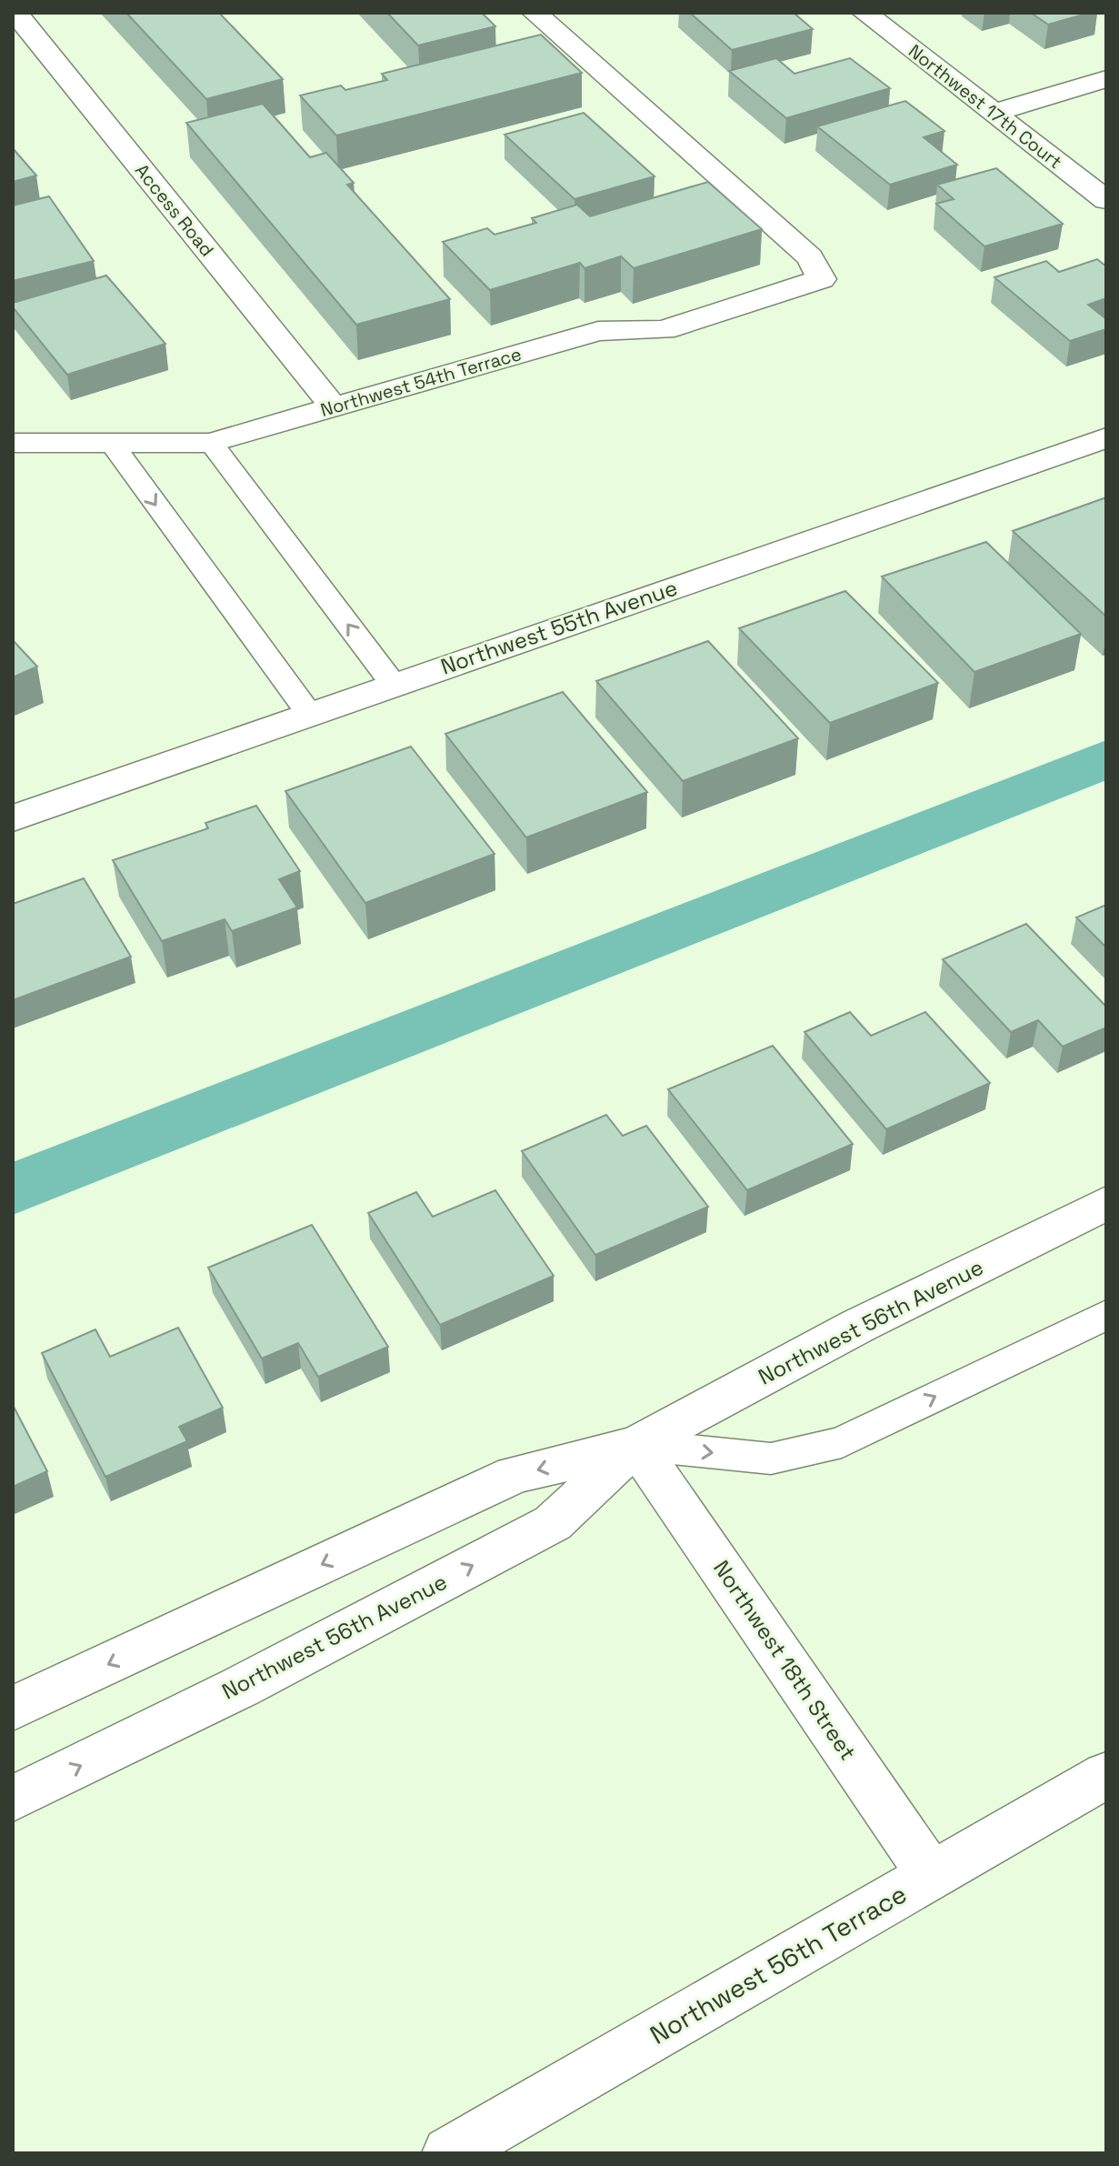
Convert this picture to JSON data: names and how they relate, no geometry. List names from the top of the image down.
{
  "streets": {
    "street": [
      "Northwest 17th Court",
      "Access Road",
      "Northwest 54th Terrace",
      "Northwest 55th Avenue",
      "Northwest 56th Avenue",
      "Northwest 18th Street",
      "Northwest 56th Terrace"
    ]
  },
  "crossings": [
    ["Access Road", "Northwest 54th Terrace"],
    ["Northwest 56th Avenue", "Northwest 18th Street"],
    ["Northwest 18th Street", "Northwest 56th Terrace"]
  ]
}
